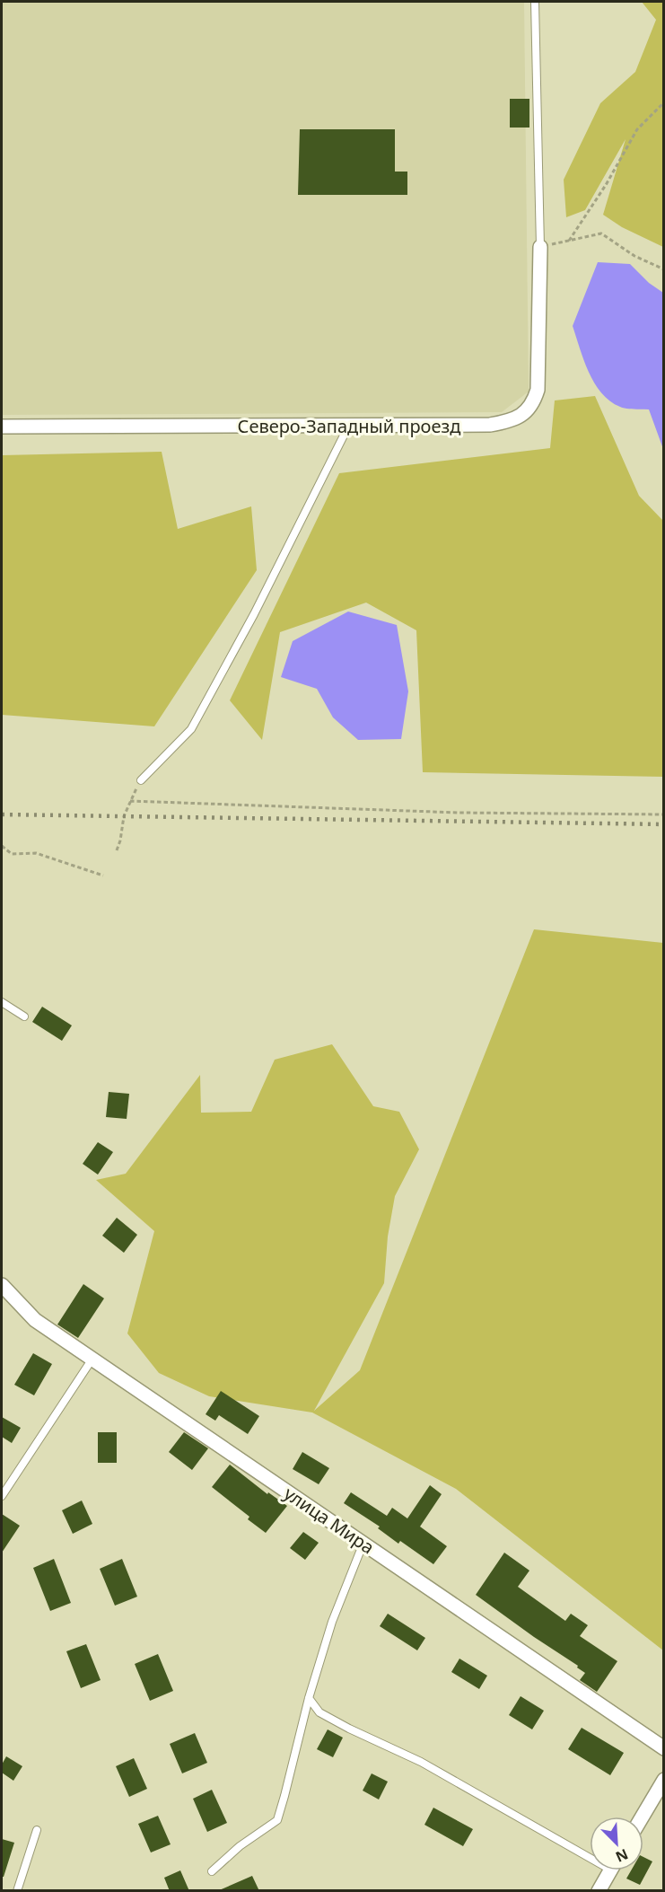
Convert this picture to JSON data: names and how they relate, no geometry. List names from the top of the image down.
{
  "streets": {
    "street": ["Северо-Западный проезд", "улица Мира"]
  },
  "north": "bottom right"
}
